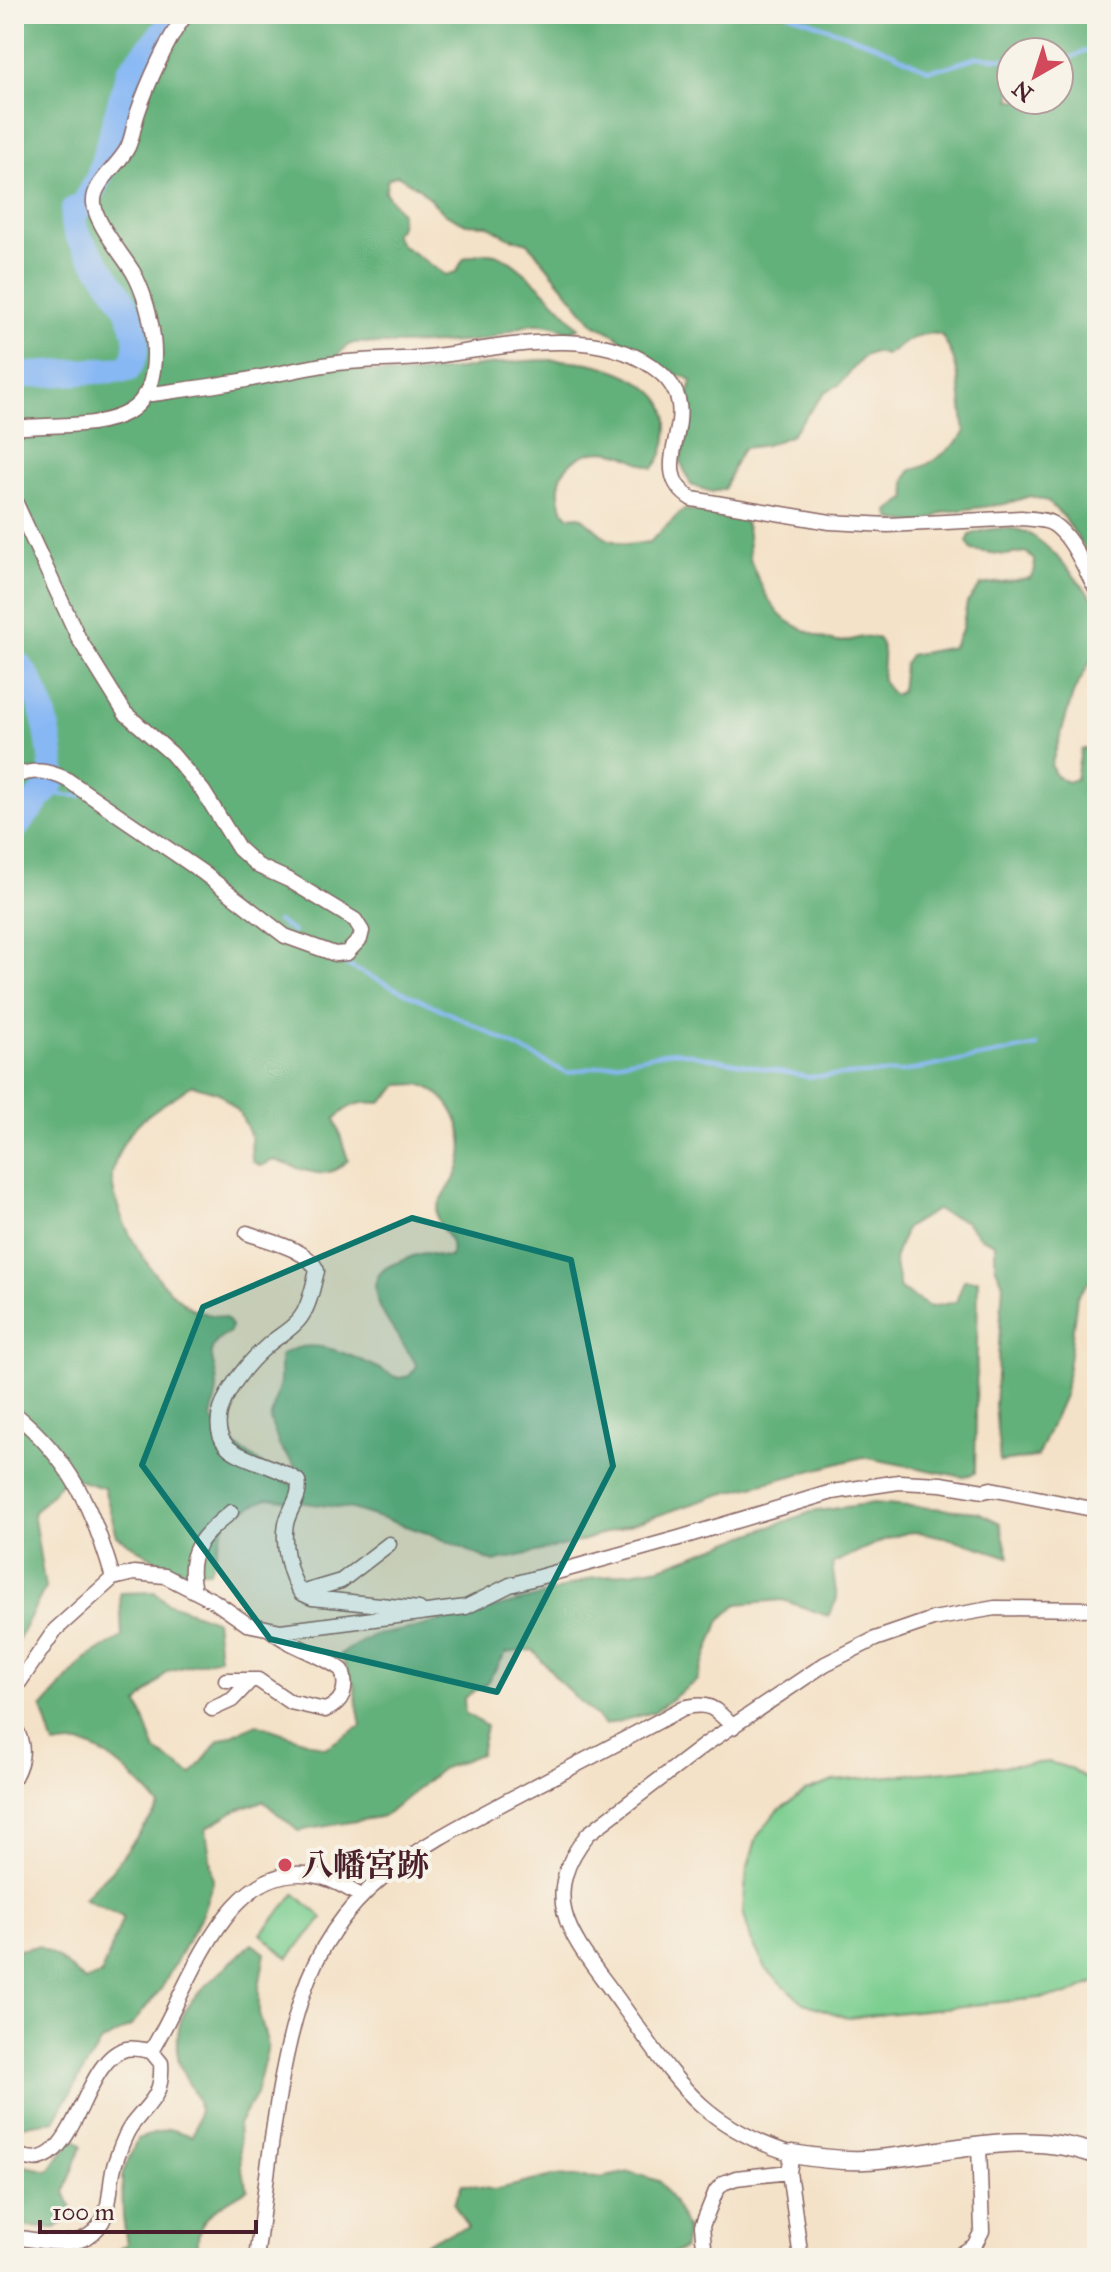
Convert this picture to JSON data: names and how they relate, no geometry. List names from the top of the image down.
{
  "places": ["八幡宮跡"],
  "scale_bar": "100 m",
  "north": "bottom left"
}
